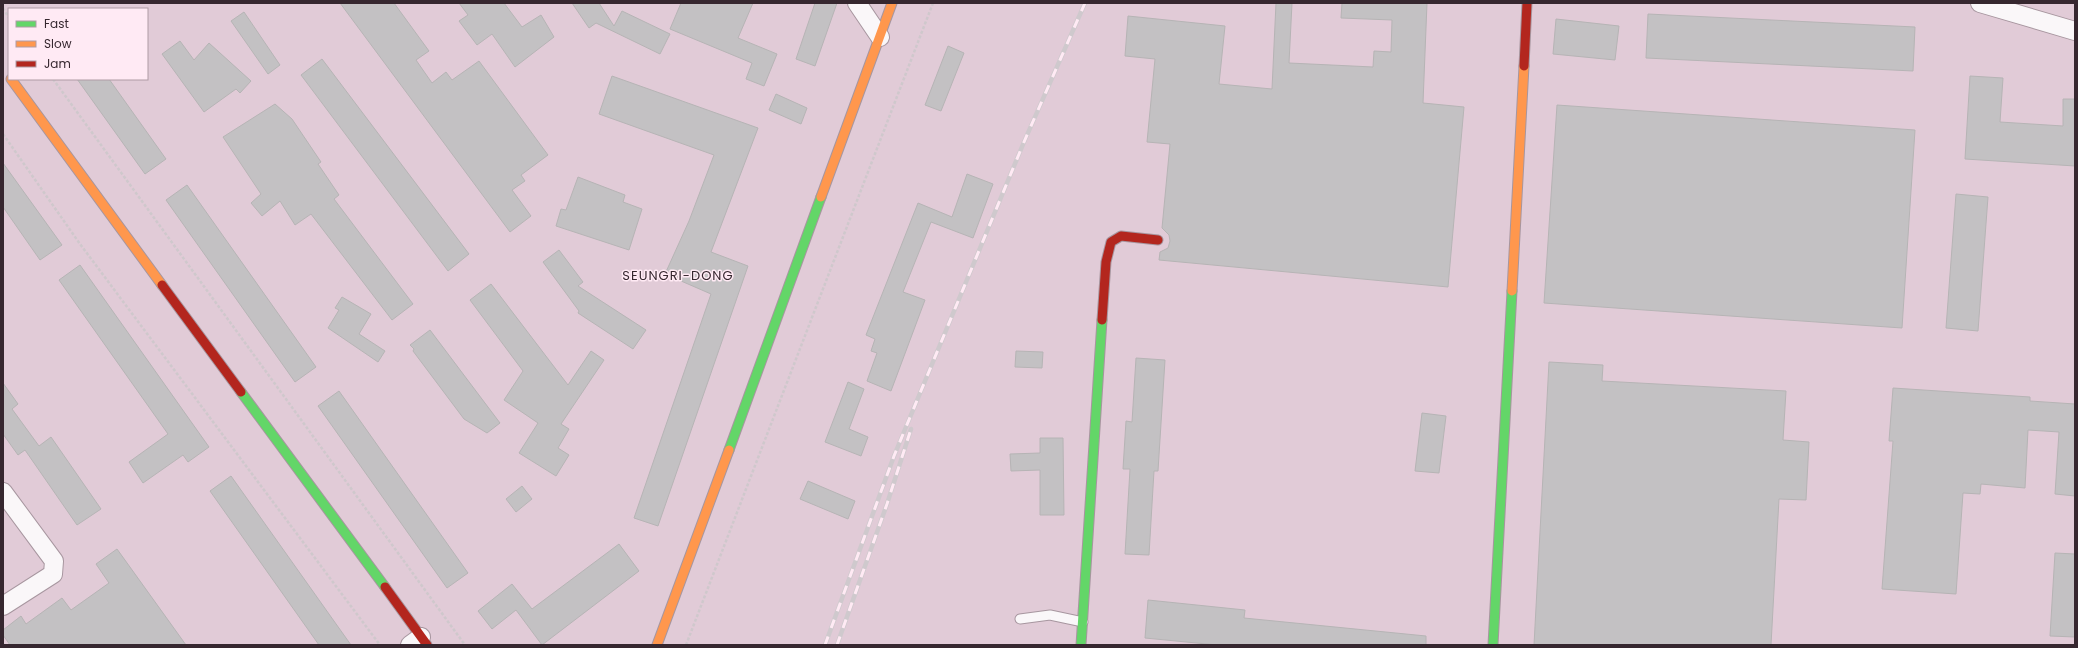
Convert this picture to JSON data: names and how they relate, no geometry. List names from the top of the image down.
{
  "districts": ["SEUNGRI-DONG"],
  "legend": ["Fast", "Slow", "Jam"]
}
